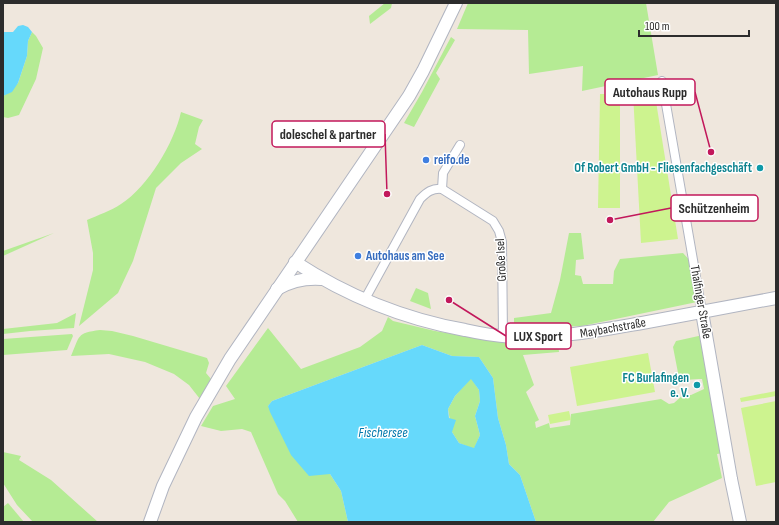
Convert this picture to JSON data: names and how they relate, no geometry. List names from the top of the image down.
{
  "streets": {
    "street": ["Große Isel", "Thalfinger Straße", "Maybachstraße"]
  },
  "crossings": [
    ["Große Isel", "Maybachstraße"],
    ["Thalfinger Straße", "Maybachstraße"]
  ],
  "water": ["Fischersee"],
  "places": [
    "Autohaus Rupp",
    "reifo.de",
    "Of Robert GmbH - Fliesenfachgeschäft",
    "doleschel & partner",
    "Schützenheim",
    "Autohaus am See",
    "LUX Sport",
    "FC Burlafingen e. V."
  ],
  "scale_bar": "100 m"
}
